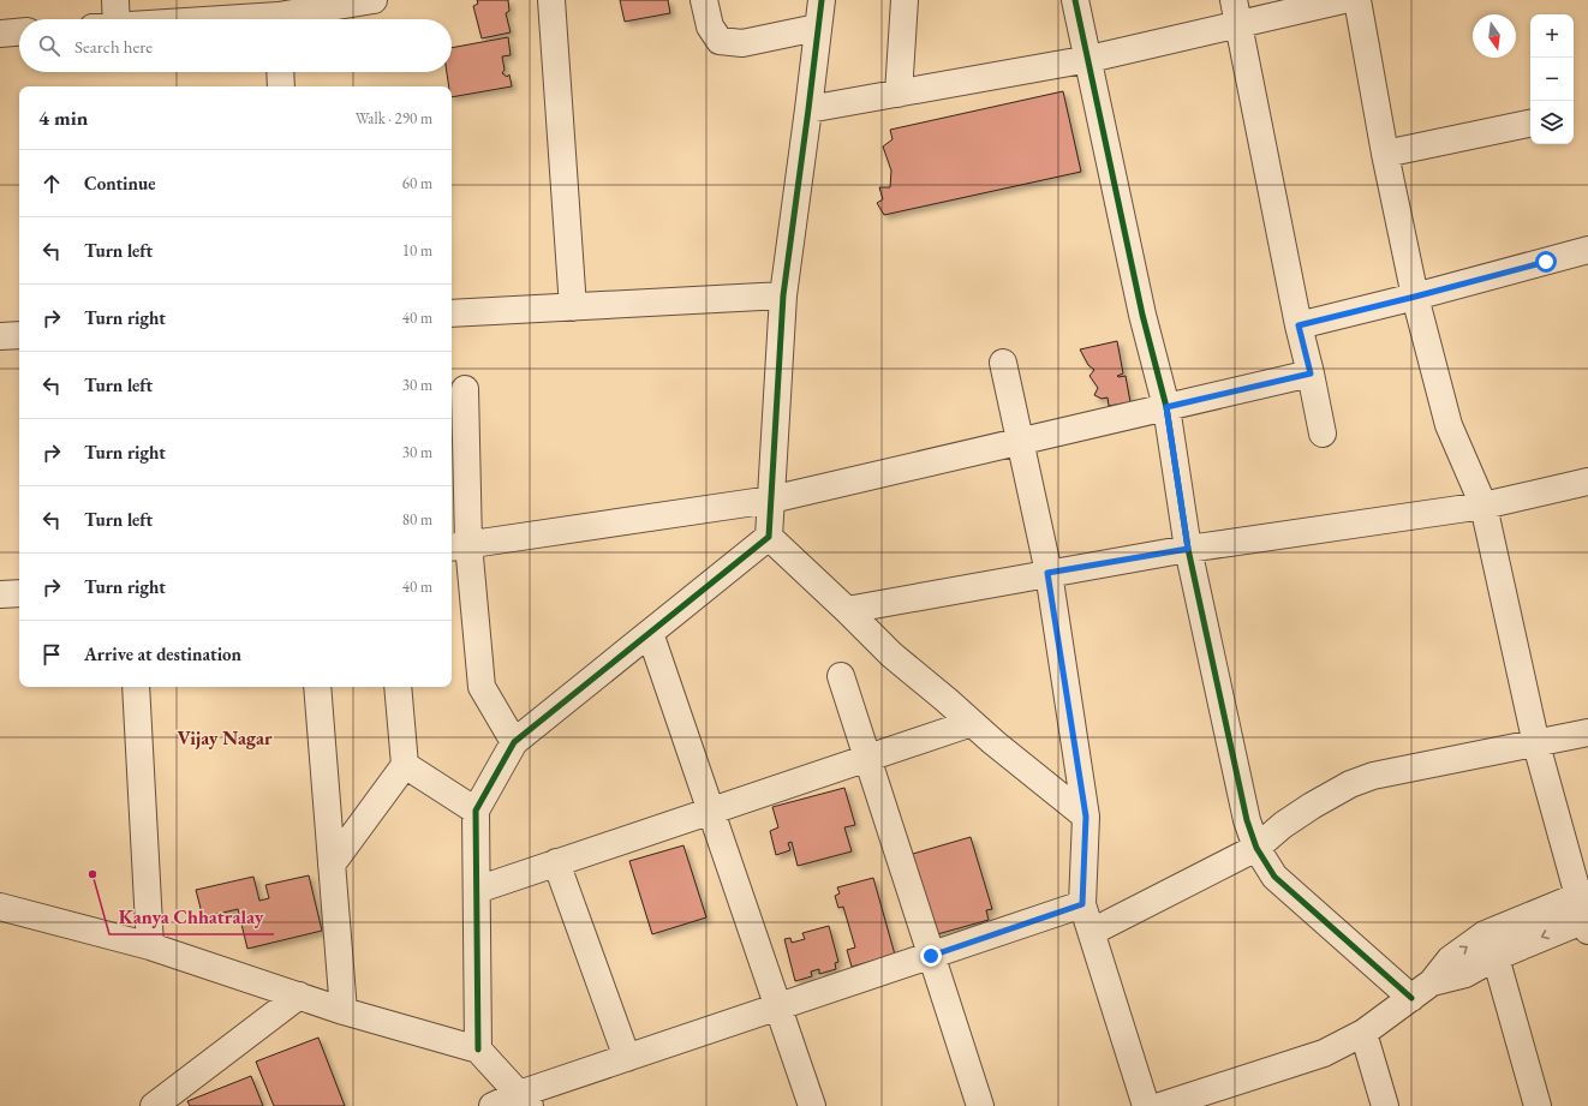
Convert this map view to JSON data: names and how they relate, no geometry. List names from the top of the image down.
{
  "districts": ["Vijay Nagar"],
  "places": ["Kanya Chhatralay"],
  "north": "bottom",
  "page": {
    "map_buttons": ["+", "−"],
    "search": "Search here",
    "heading": ["4 min", "Walk · 290 m"],
    "list": [
      ["Continue", "60 m"],
      ["Turn left", "10 m"],
      ["Turn right", "40 m"],
      ["Turn left", "30 m"],
      ["Turn right", "30 m"],
      ["Turn left", "80 m"],
      ["Turn right", "40 m"],
      "Arrive at destination"
    ]
  }
}
